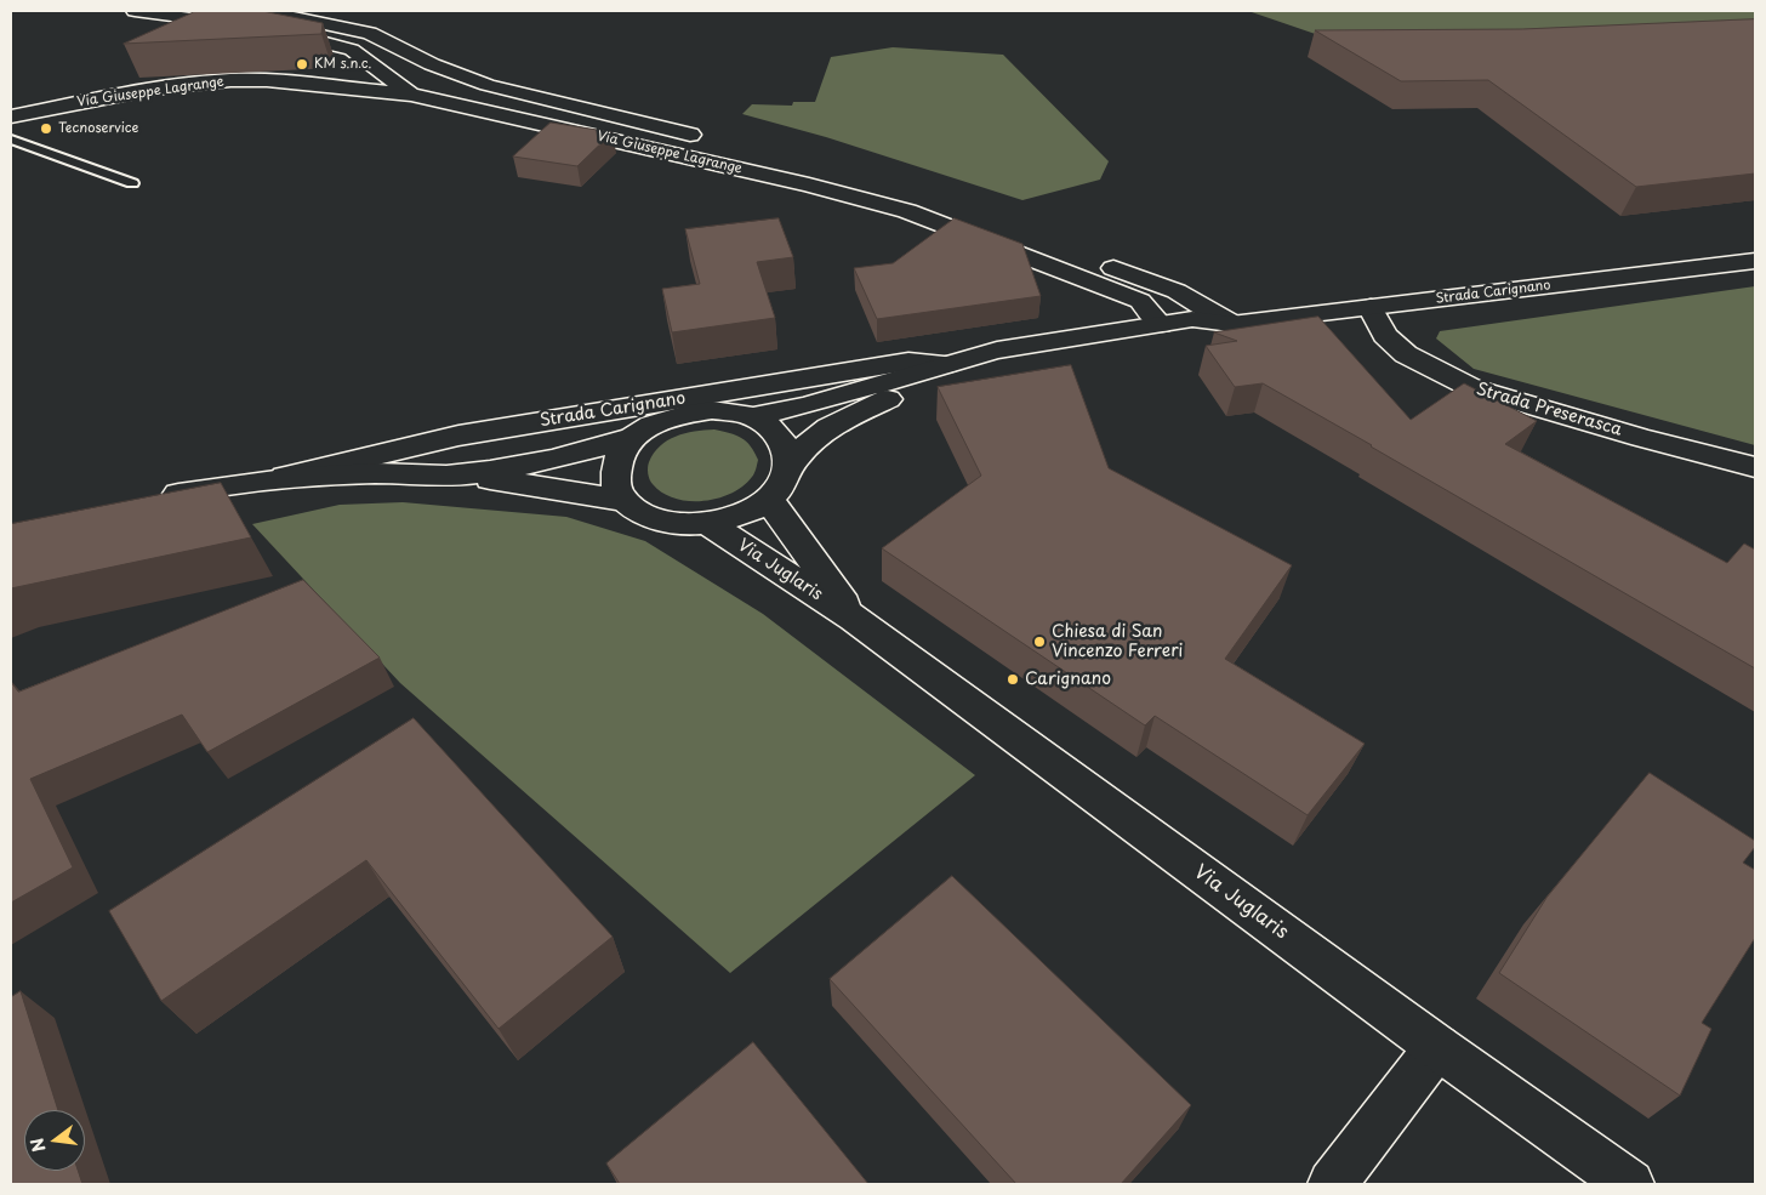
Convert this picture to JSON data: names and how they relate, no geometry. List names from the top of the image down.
{
  "streets": {
    "street": [
      "Via Giuseppe Lagrange",
      "Strada Carignano",
      "Strada Preserasca",
      "Via Juglaris"
    ]
  },
  "crossings": [
    ["Via Giuseppe Lagrange", "Strada Carignano"],
    ["Strada Carignano", "Strada Preserasca"],
    ["Strada Carignano", "Via Juglaris"]
  ],
  "places": [
    "KM s.n.c.",
    "Tecnoservice",
    "Chiesa di San Vincenzo Ferreri",
    "Carignano"
  ],
  "north": "left"
}
